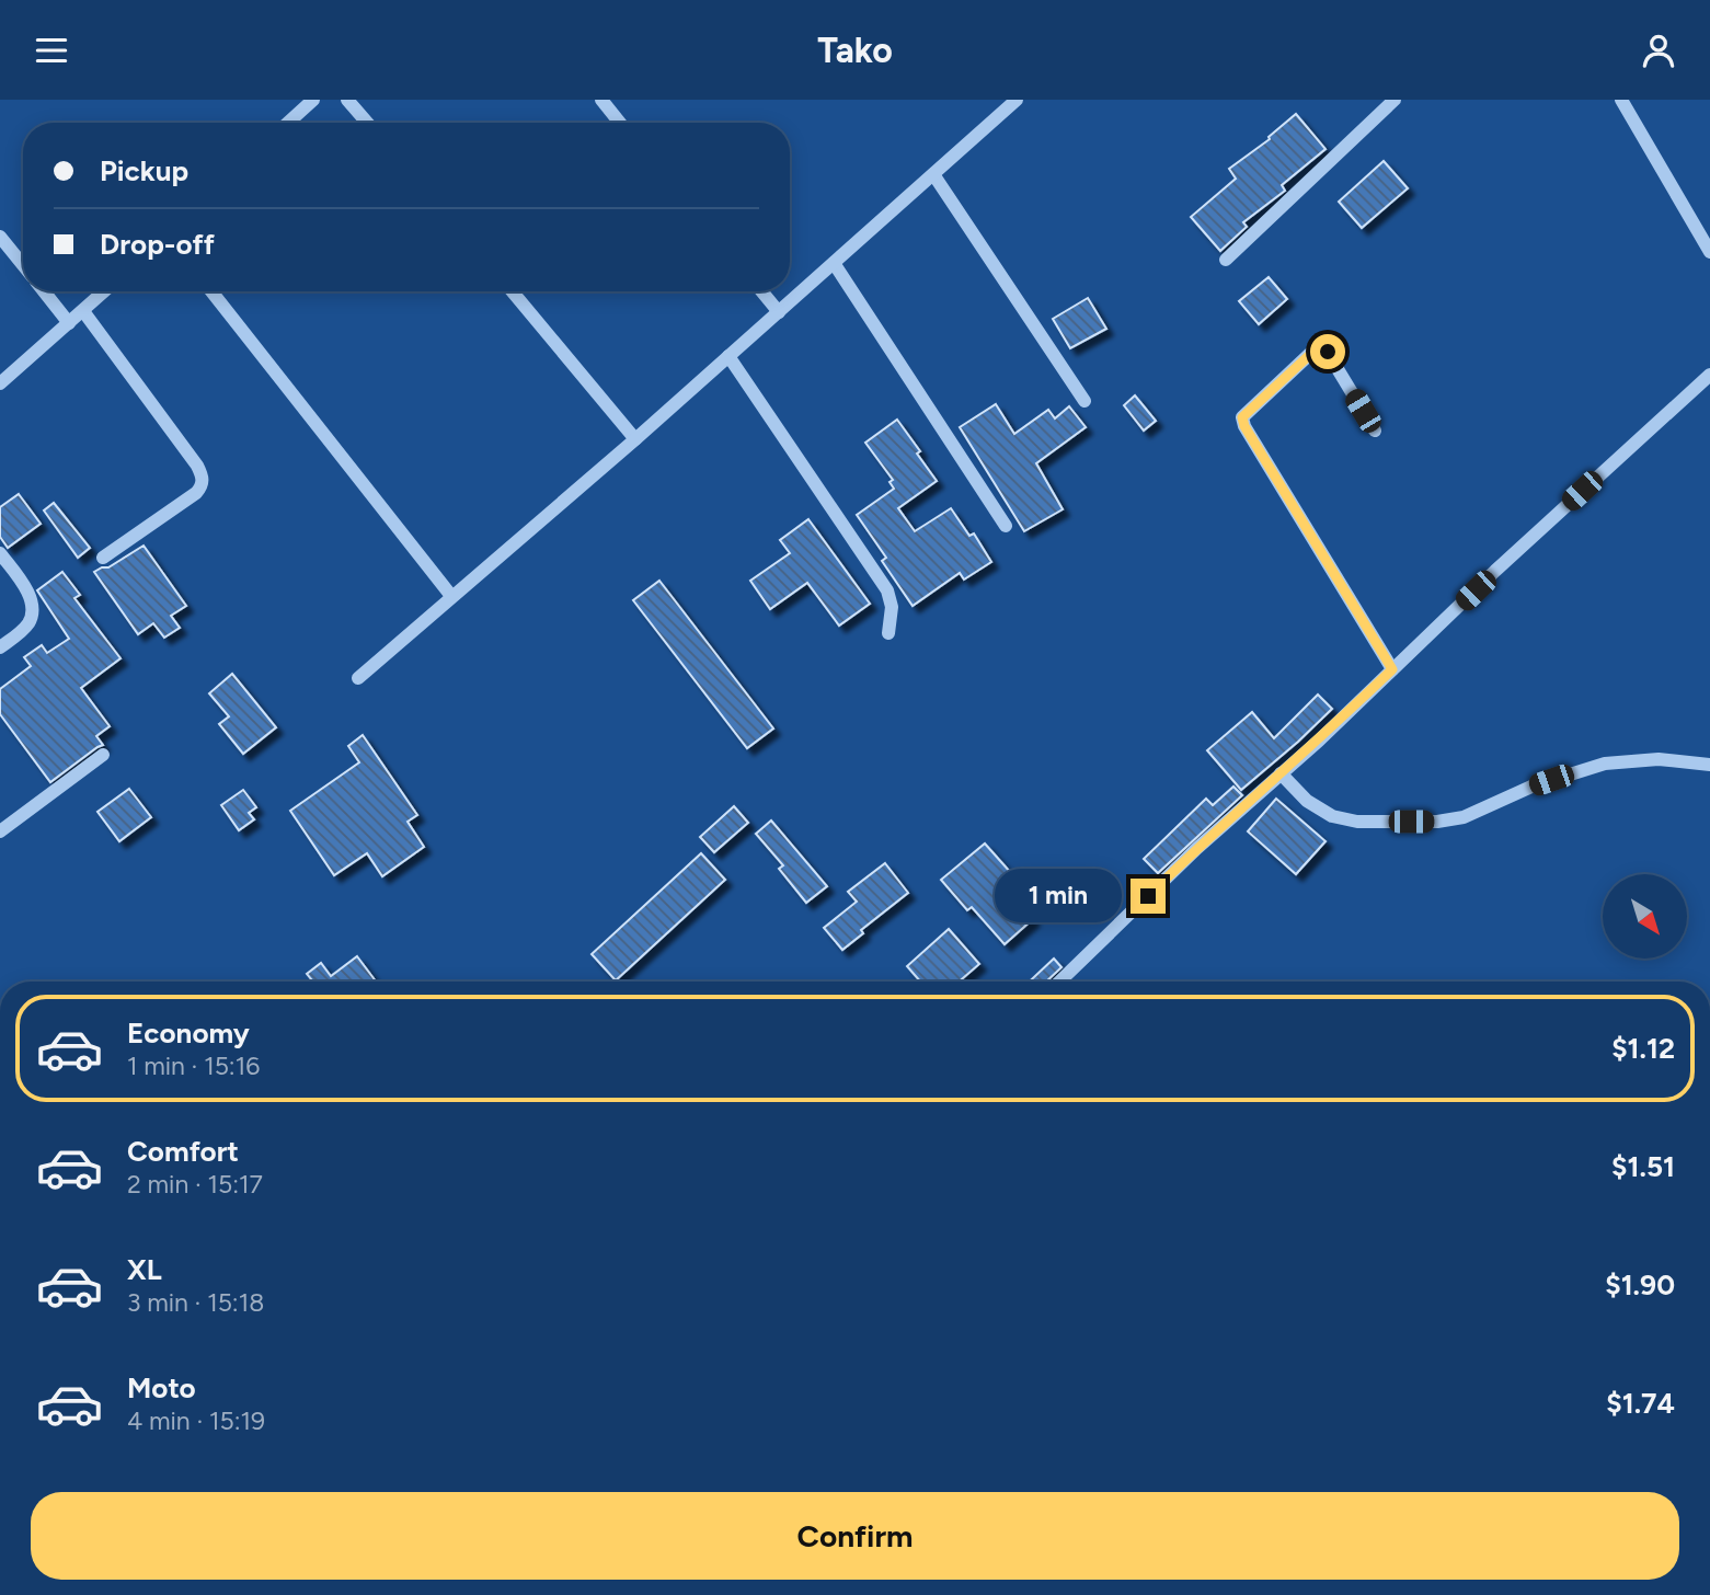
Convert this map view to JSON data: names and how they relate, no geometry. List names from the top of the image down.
{
  "north": "bottom right",
  "page": {
    "header": "Tako",
    "banner": ["Pickup", "Drop-off"],
    "bubble": "1 min",
    "list": [
      {
        "name": "Economy",
        "note": "1 min · 15:16",
        "value": "$1.12"
      },
      {
        "name": "Comfort",
        "note": "2 min · 15:17",
        "value": "$1.51"
      },
      {
        "name": "XL",
        "note": "3 min · 15:18",
        "value": "$1.90"
      },
      {
        "name": "Moto",
        "note": "4 min · 15:19",
        "value": "$1.74"
      }
    ],
    "buttons": "Confirm"
  }
}
